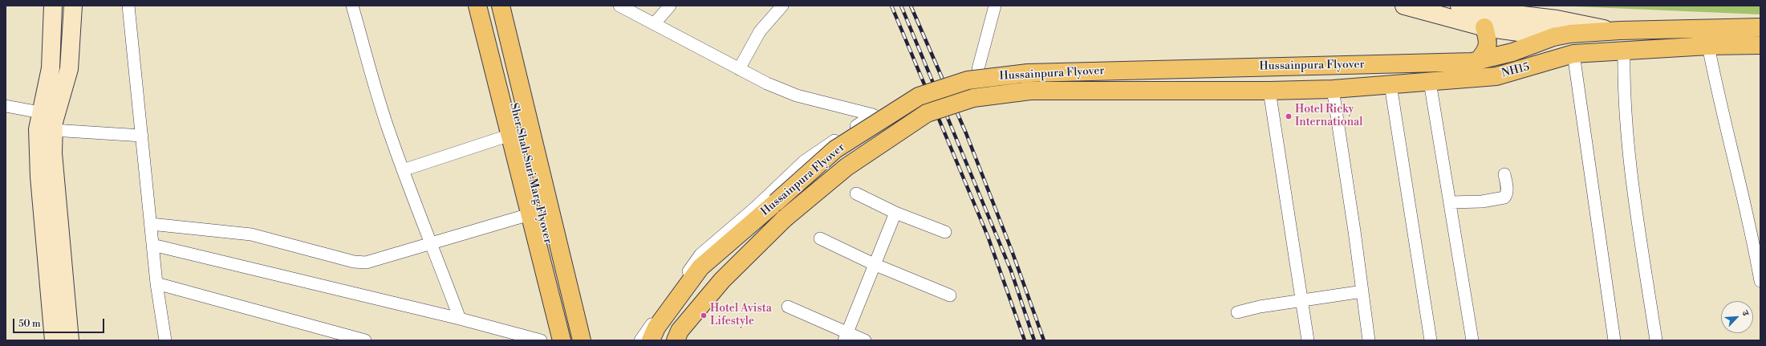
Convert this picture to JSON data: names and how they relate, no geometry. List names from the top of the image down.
{
  "streets": {
    "main road": ["Hussainpura Flyover", "NH15", "Sher Shah Suri Marg Flyover"]
  },
  "crossings": [
    ["Hussainpura Flyover", "NH15"]
  ],
  "places": ["Hotel Ricky International", "Hotel Avista Lifestyle"],
  "scale_bar": "50 m",
  "north": "top right"
}
